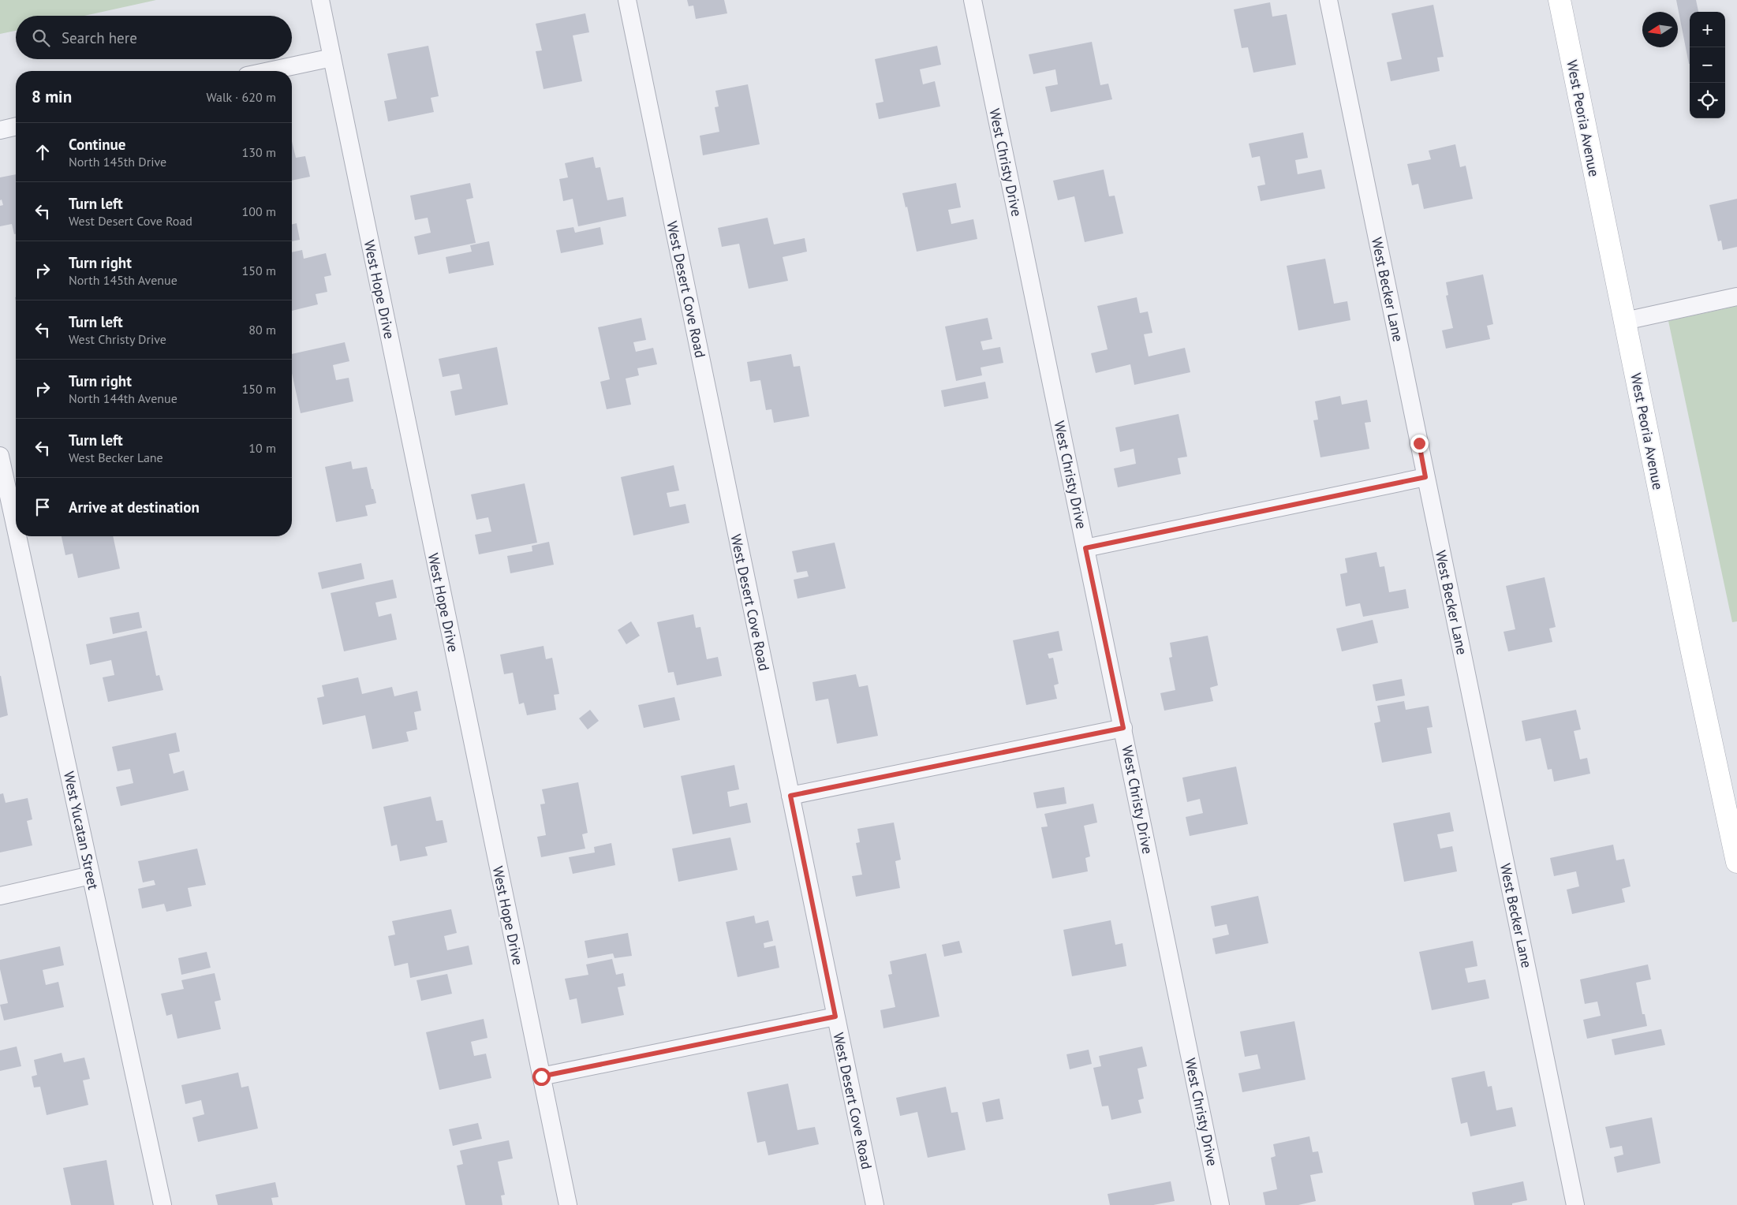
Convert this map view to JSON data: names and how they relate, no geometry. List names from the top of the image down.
{
  "streets": {
    "main road": ["West Peoria Avenue"],
    "street": [
      "West Christy Drive",
      "West Hope Drive",
      "West Desert Cove Road",
      "West Becker Lane",
      "West Yucatan Street"
    ]
  },
  "north": "left",
  "page": {
    "map_buttons": ["+", "−"],
    "search": "Search here",
    "heading": ["8 min", "Walk · 620 m"],
    "list": [
      ["Continue", "North 145th Drive", "130 m"],
      ["Turn left", "West Desert Cove Road", "100 m"],
      ["Turn right", "North 145th Avenue", "150 m"],
      ["Turn left", "West Christy Drive", "80 m"],
      ["Turn right", "North 144th Avenue", "150 m"],
      ["Turn left", "West Becker Lane", "10 m"],
      "Arrive at destination"
    ]
  }
}
